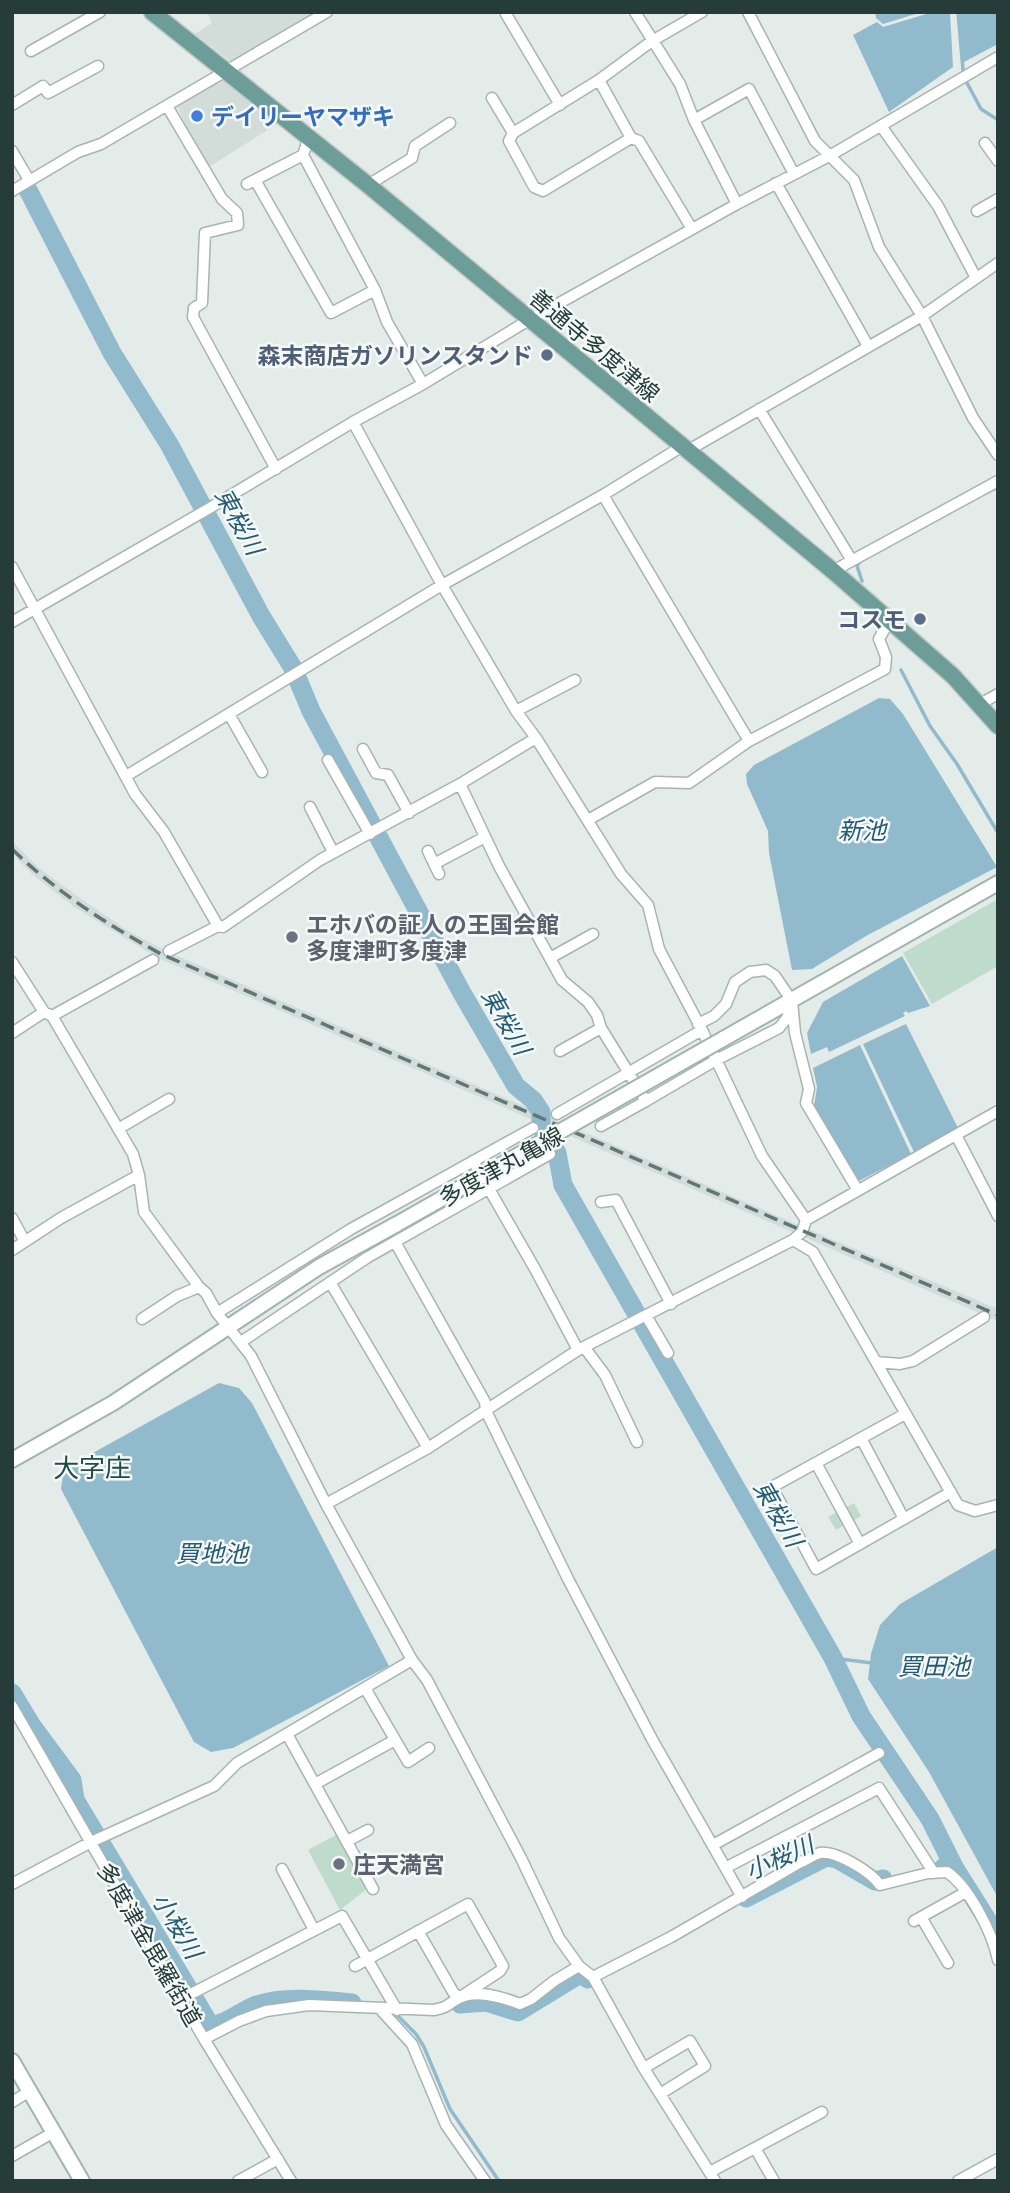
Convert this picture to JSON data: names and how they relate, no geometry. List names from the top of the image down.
{
  "streets": {
    "main road": ["善通寺多度津線", "多度津丸亀線"],
    "street": ["多度津金毘羅街道"]
  },
  "districts": ["大字庄"],
  "water": [
    "東桜川",
    "新池",
    "買地池",
    "買田池",
    "小桜川"
  ],
  "places": [
    "デイリーヤマザキ",
    "森末商店ガソリンスタンド",
    "コスモ",
    "エホバの証人の王国会館 多度津町多度津",
    "庄天満宮"
  ]
}
